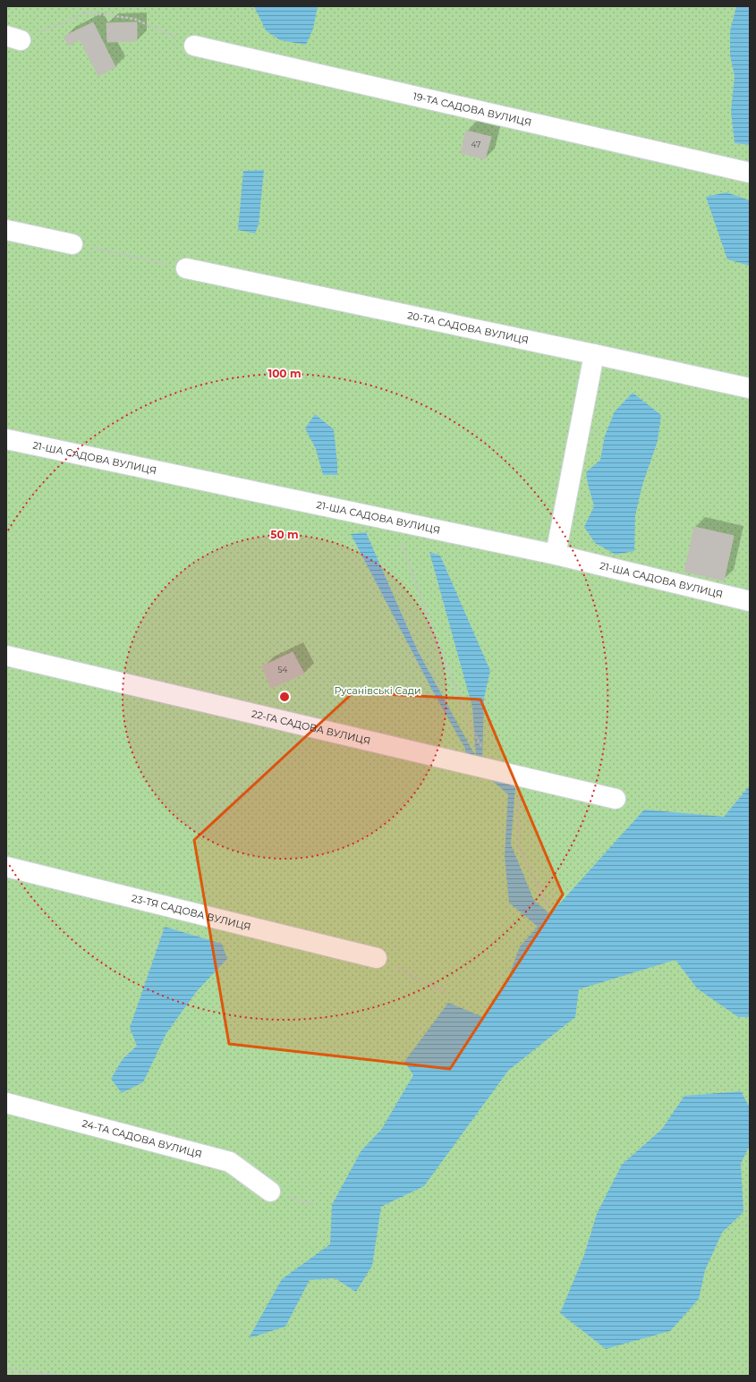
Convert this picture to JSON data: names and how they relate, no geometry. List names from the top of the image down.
{
  "streets": {
    "street": [
      "19-ТА САДОВА ВУЛИЦЯ",
      "20-ТА САДОВА ВУЛИЦЯ",
      "21-ША САДОВА ВУЛИЦЯ",
      "22-ГА САДОВА ВУЛИЦЯ",
      "23-ТЯ САДОВА ВУЛИЦЯ",
      "24-ТА САДОВА ВУЛИЦЯ"
    ]
  },
  "parks": ["Русанівські Сади"],
  "house_numbers": ["47", "54"],
  "rings": ["100 m", "50 m"]
}
